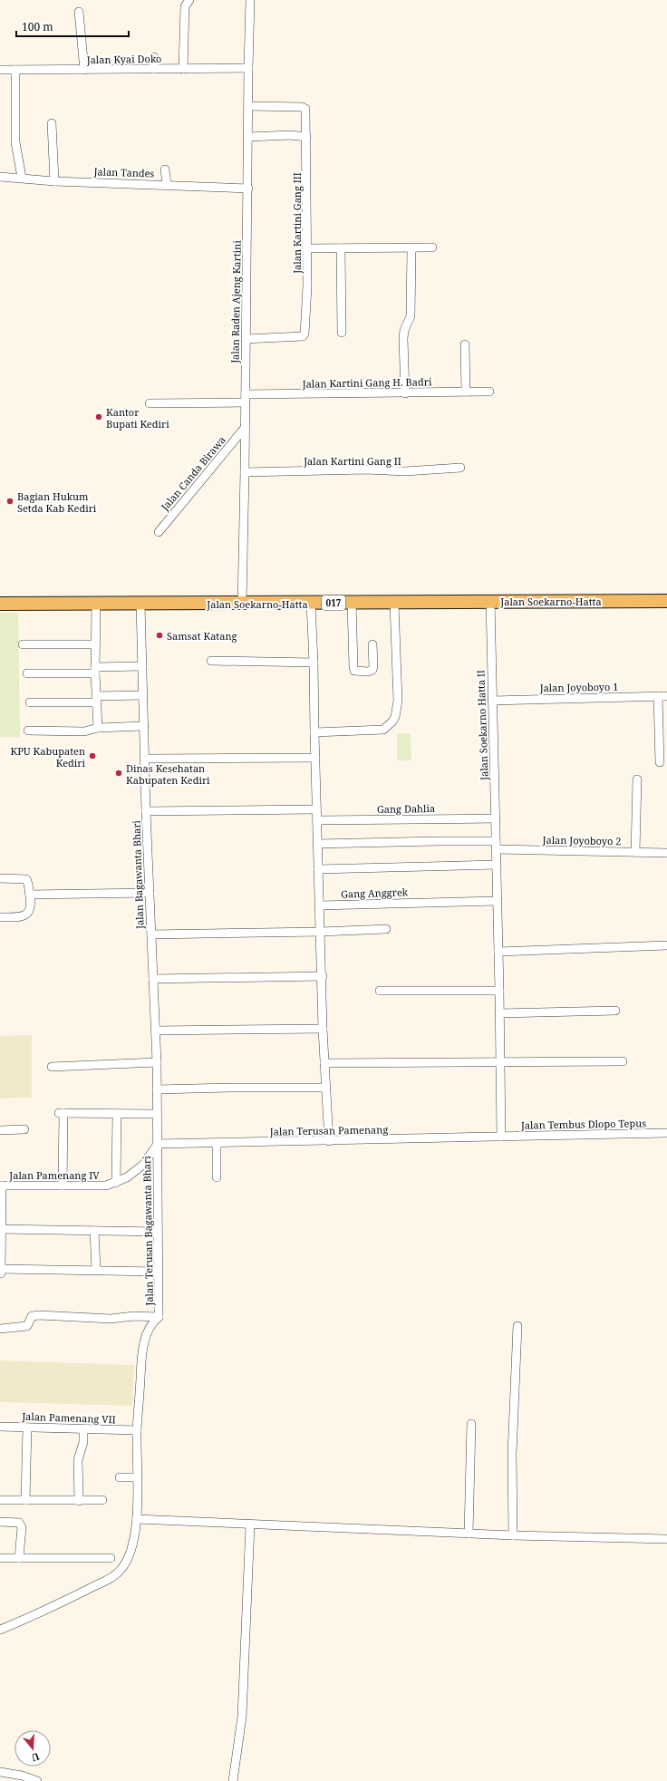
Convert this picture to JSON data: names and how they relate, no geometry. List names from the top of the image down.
{
  "streets": {
    "main road": ["Jalan Soekarno-Hatta", "017"],
    "street": [
      "Jalan Kyai Doko",
      "Jalan Tandes",
      "Jalan Kartini Gang III",
      "Jalan Raden Ajeng Kartini",
      "Jalan Kartini Gang H. Badri",
      "Jalan Kartini Gang II",
      "Jalan Canda Birawa",
      "Jalan Joyoboyo 1",
      "Jalan Soekarno Hatta II",
      "Gang Dahlia",
      "Jalan Joyoboyo 2",
      "Jalan Bagawanta Bhari",
      "Gang Anggrek",
      "Jalan Tembus Dlopo Tepus",
      "Jalan Terusan Pamenang",
      "Jalan Pamenang IV",
      "Jalan Terusan Bagawanta Bhari",
      "Jalan Pamenang VII"
    ]
  },
  "crossings": [
    ["Jalan Kyai Doko", "Jalan Raden Ajeng Kartini"],
    ["Jalan Tandes", "Jalan Raden Ajeng Kartini"],
    ["Jalan Kartini Gang III", "Jalan Raden Ajeng Kartini"],
    ["Jalan Raden Ajeng Kartini", "Jalan Kartini Gang H. Badri"],
    ["Jalan Raden Ajeng Kartini", "Jalan Kartini Gang II"],
    ["Jalan Raden Ajeng Kartini", "Jalan Canda Birawa"],
    ["Jalan Raden Ajeng Kartini", "Jalan Soekarno-Hatta"],
    ["Jalan Soekarno-Hatta", "Jalan Soekarno Hatta II"],
    ["Jalan Soekarno-Hatta", "Jalan Bagawanta Bhari"],
    ["Jalan Joyoboyo 1", "Jalan Soekarno Hatta II"],
    ["Jalan Soekarno Hatta II", "Gang Dahlia"],
    ["Jalan Soekarno Hatta II", "Jalan Joyoboyo 2"],
    ["Jalan Soekarno Hatta II", "Gang Anggrek"],
    ["Jalan Soekarno Hatta II", "Jalan Tembus Dlopo Tepus"],
    ["Jalan Soekarno Hatta II", "Jalan Terusan Pamenang"],
    ["Jalan Bagawanta Bhari", "Jalan Terusan Pamenang"],
    ["Jalan Bagawanta Bhari", "Jalan Pamenang IV"],
    ["Jalan Bagawanta Bhari", "Jalan Terusan Bagawanta Bhari"],
    ["Jalan Tembus Dlopo Tepus", "Jalan Terusan Pamenang"],
    ["Jalan Terusan Pamenang", "Jalan Pamenang IV"],
    ["Jalan Terusan Pamenang", "Jalan Terusan Bagawanta Bhari"],
    ["Jalan Pamenang IV", "Jalan Terusan Bagawanta Bhari"]
  ],
  "places": [
    "Kantor Bupati Kediri",
    "Bagian Hukum Setda Kab Kediri",
    "Samsat Katang",
    "KPU Kabupaten Kediri",
    "Dinas Kesehatan Kabupaten Kediri"
  ],
  "scale_bar": "100 m",
  "north": "bottom"
}
